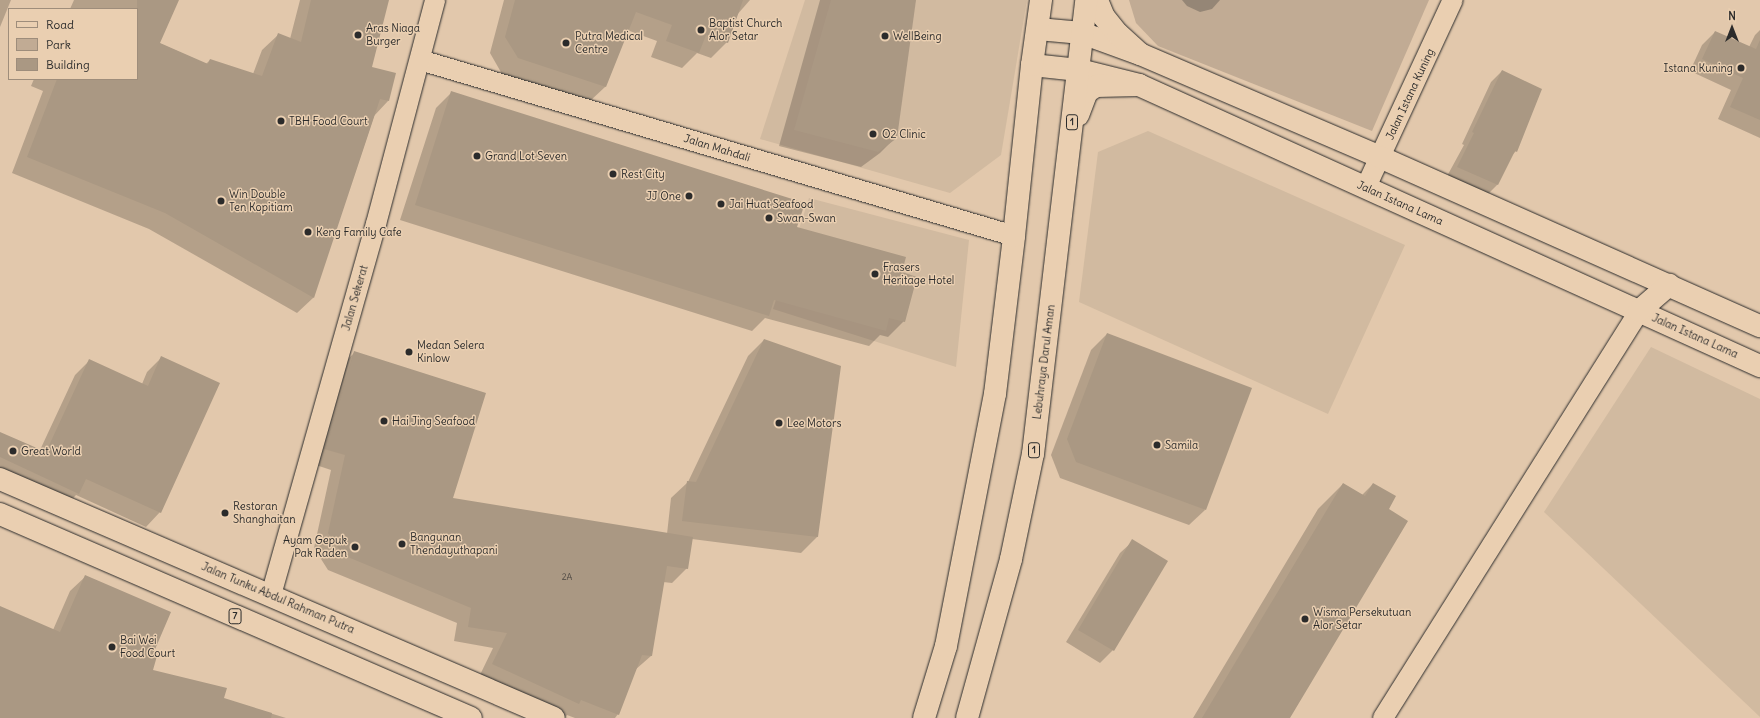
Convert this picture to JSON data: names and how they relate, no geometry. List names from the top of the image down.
{
  "streets": {
    "main road": [
      "1",
      "Jalan Istana Lama",
      "Lebuhraya Darul Aman",
      "Jalan Tunku Abdul Rahman Putra",
      "7"
    ],
    "street": ["Jalan Istana Kuning", "Jalan Mahdali", "Jalan Sekerat"]
  },
  "crossings": [
    ["Jalan Istana Kuning", "Jalan Istana Lama"],
    ["Jalan Mahdali", "Jalan Sekerat"],
    ["Jalan Istana Lama", "Lebuhraya Darul Aman"],
    ["Jalan Sekerat", "Jalan Tunku Abdul Rahman Putra"]
  ],
  "places": [
    "Baptist Church Alor Setar",
    "Aras Niaga Burger",
    "WellBeing",
    "Putra Medical Centre",
    "Istana Kuning",
    "TBH Food Court",
    "O2 Clinic",
    "Grand Lot Seven",
    "Rest City",
    "JJ One",
    "Win Double Ten Kopitiam",
    "Jai Huat Seafood",
    "Swan-Swan",
    "Keng Family Cafe",
    "Frasers Heritage Hotel",
    "Medan Selera Kinlow",
    "Hai Jing Seafood",
    "Lee Motors",
    "Samila",
    "Great World",
    "Restoran Shanghaitan",
    "Bangunan Thendayuthapani",
    "Ayam Gepuk Pak Raden",
    "Wisma Persekutuan Alor Setar",
    "Bai Wei Food Court"
  ],
  "house_numbers": ["2A"],
  "legend": ["Road", "Park", "Building"],
  "north": "top"
}
